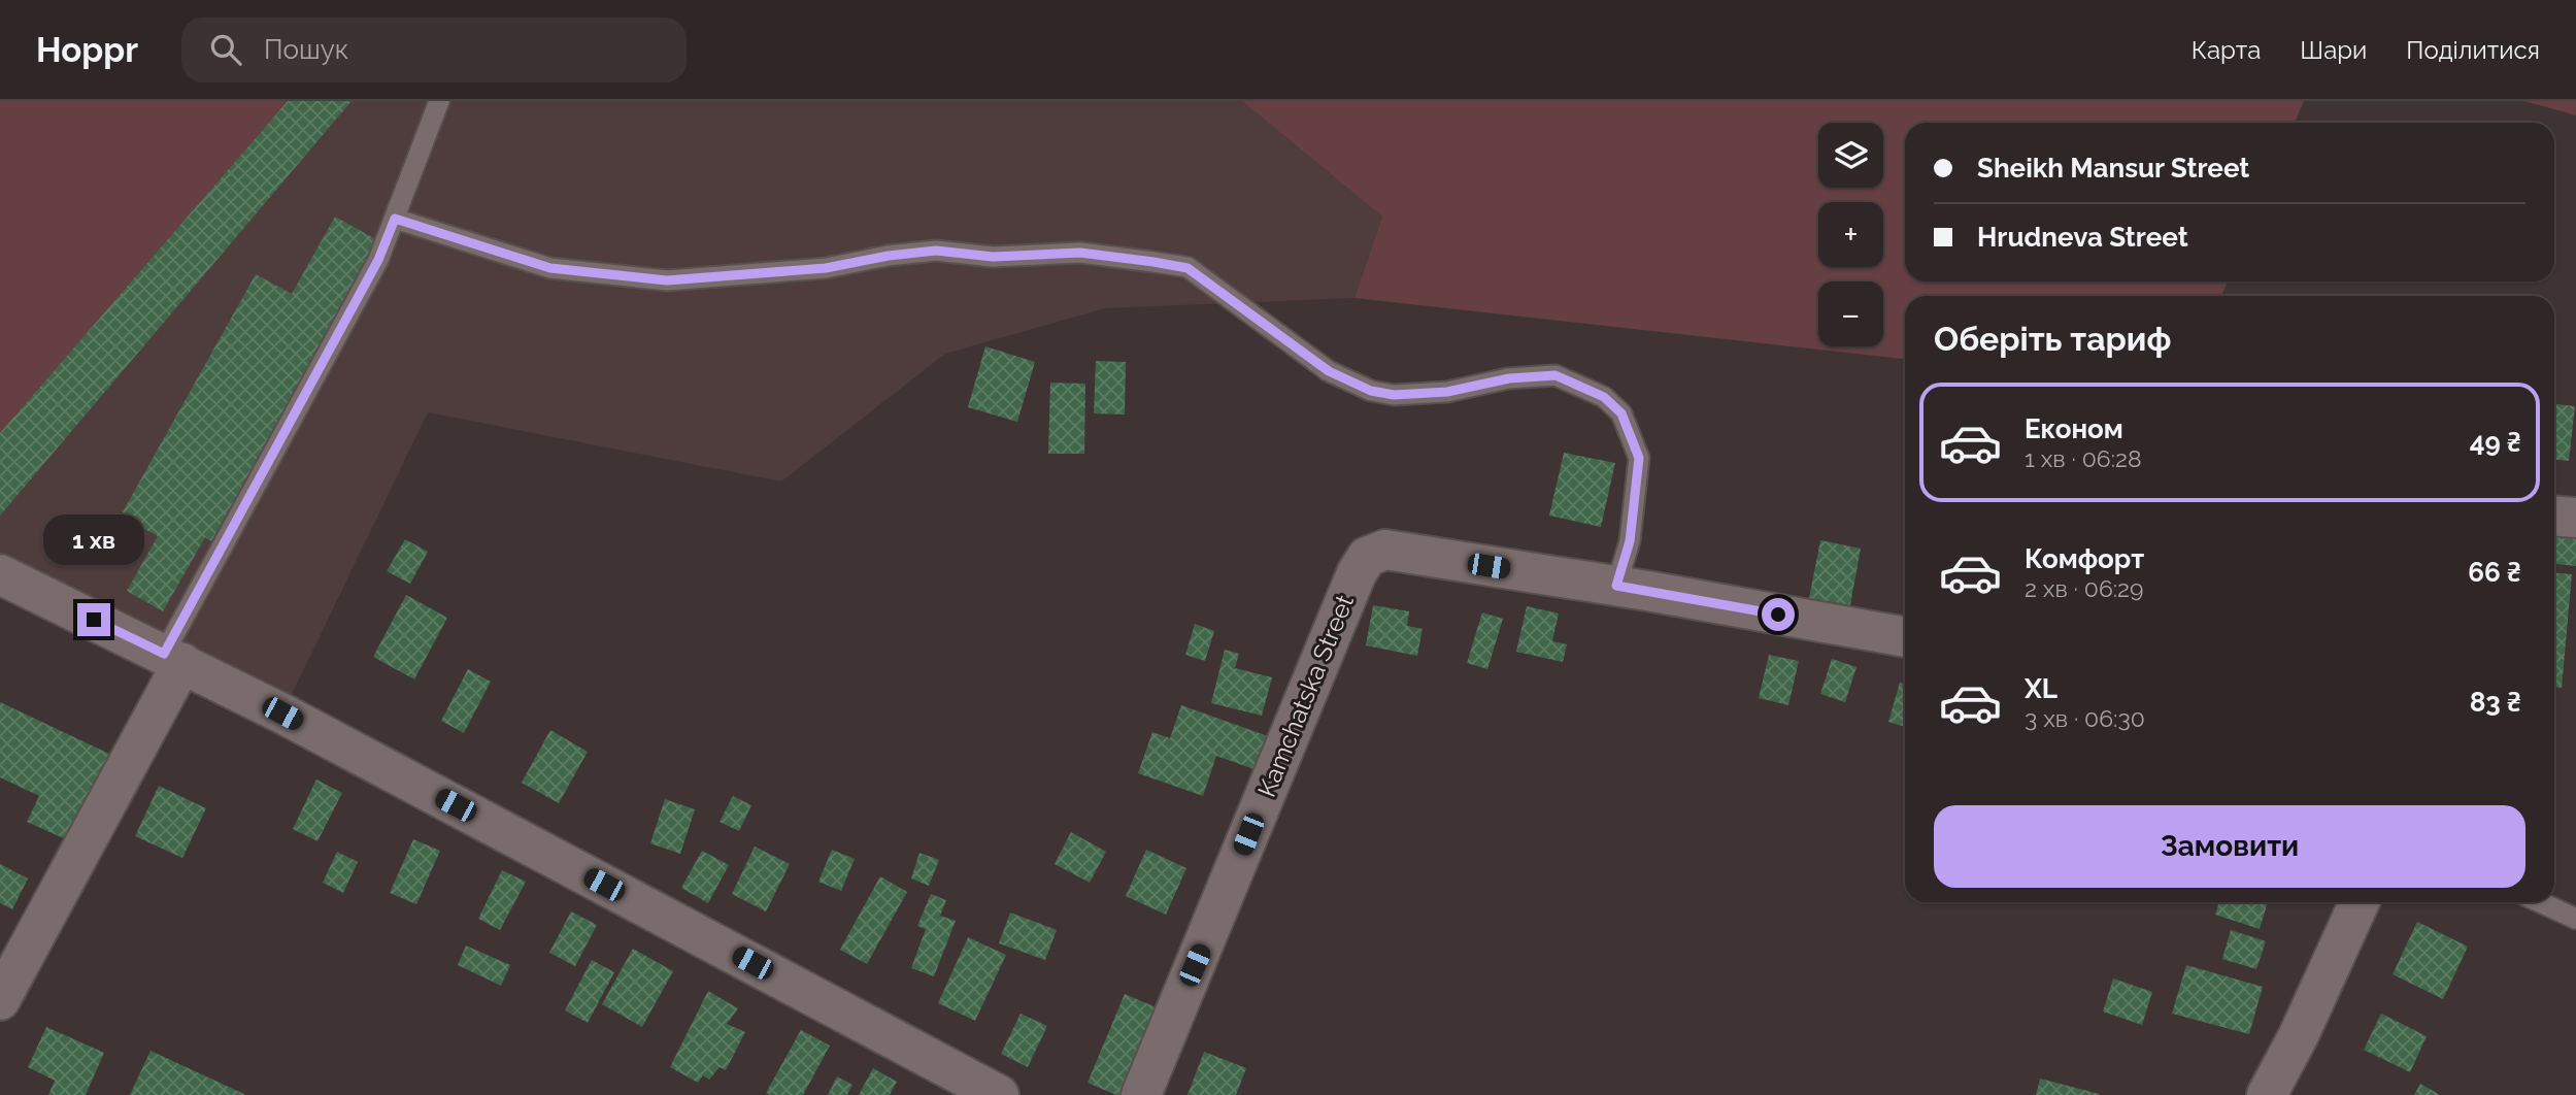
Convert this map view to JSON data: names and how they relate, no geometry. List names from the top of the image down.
{
  "streets": {
    "street": ["Kamchatska Street"]
  },
  "page": {
    "header": "Hoppr",
    "search": "Пошук",
    "nav": ["Карта", "Шари", "Поділитися"],
    "map_buttons": ["+", "−"],
    "banner": ["Sheikh Mansur Street", "Hrudneva Street"],
    "heading": "Оберіть тариф",
    "list": [
      {
        "name": "Економ",
        "note": "1 хв · 06:28",
        "value": "49 ₴"
      },
      {
        "name": "Комфорт",
        "note": "2 хв · 06:29",
        "value": "66 ₴"
      },
      {
        "name": "XL",
        "note": "3 хв · 06:30",
        "value": "83 ₴"
      }
    ],
    "bubble": "1 хв",
    "buttons": "Замовити"
  }
}
